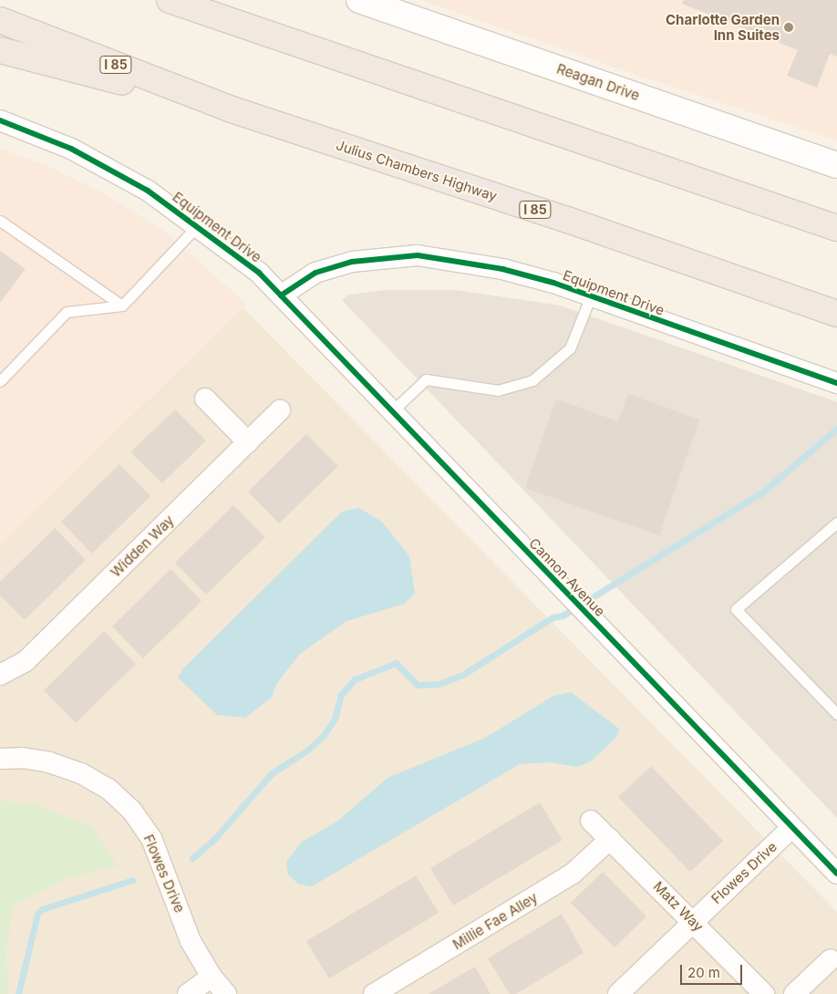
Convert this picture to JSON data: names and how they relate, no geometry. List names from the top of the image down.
{
  "streets": {
    "highway": ["I 85", "Julius Chambers Highway"],
    "street": [
      "Reagan Drive",
      "Equipment Drive",
      "Widden Way",
      "Cannon Avenue",
      "Flowes Drive",
      "Matz Way",
      "Millie Fae Alley"
    ]
  },
  "crossings": [
    ["Equipment Drive", "Cannon Avenue"],
    ["Cannon Avenue", "Flowes Drive"],
    ["Flowes Drive", "Matz Way"],
    ["Matz Way", "Millie Fae Alley"]
  ],
  "places": ["Charlotte Garden Inn Suites"],
  "scale_bar": "20 m"
}
